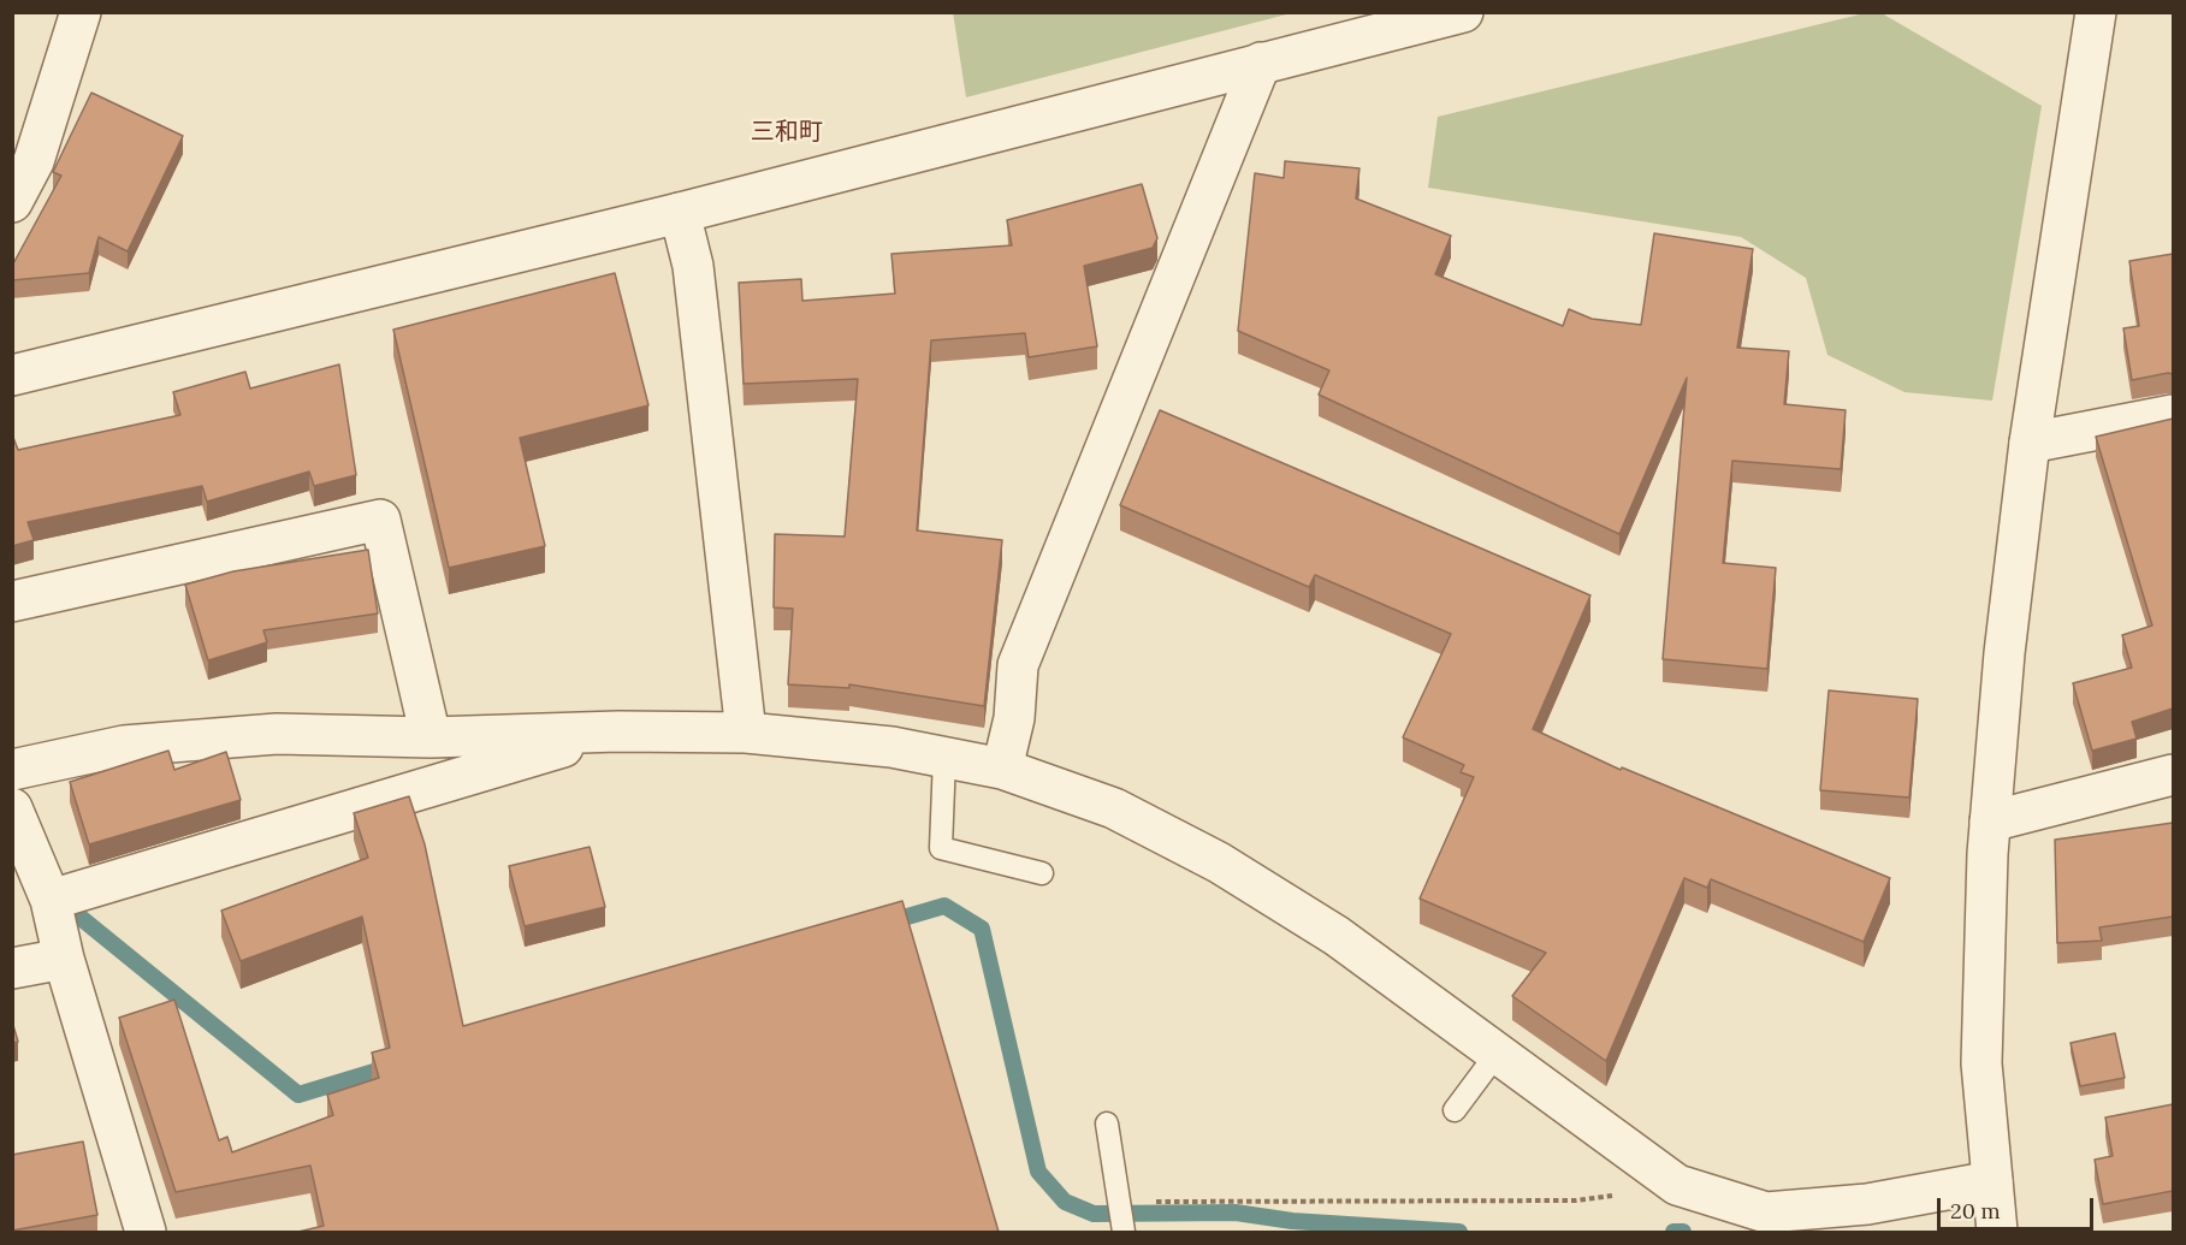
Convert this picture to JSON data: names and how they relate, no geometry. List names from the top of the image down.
{
  "districts": ["三和町"],
  "scale_bar": "20 m"
}
